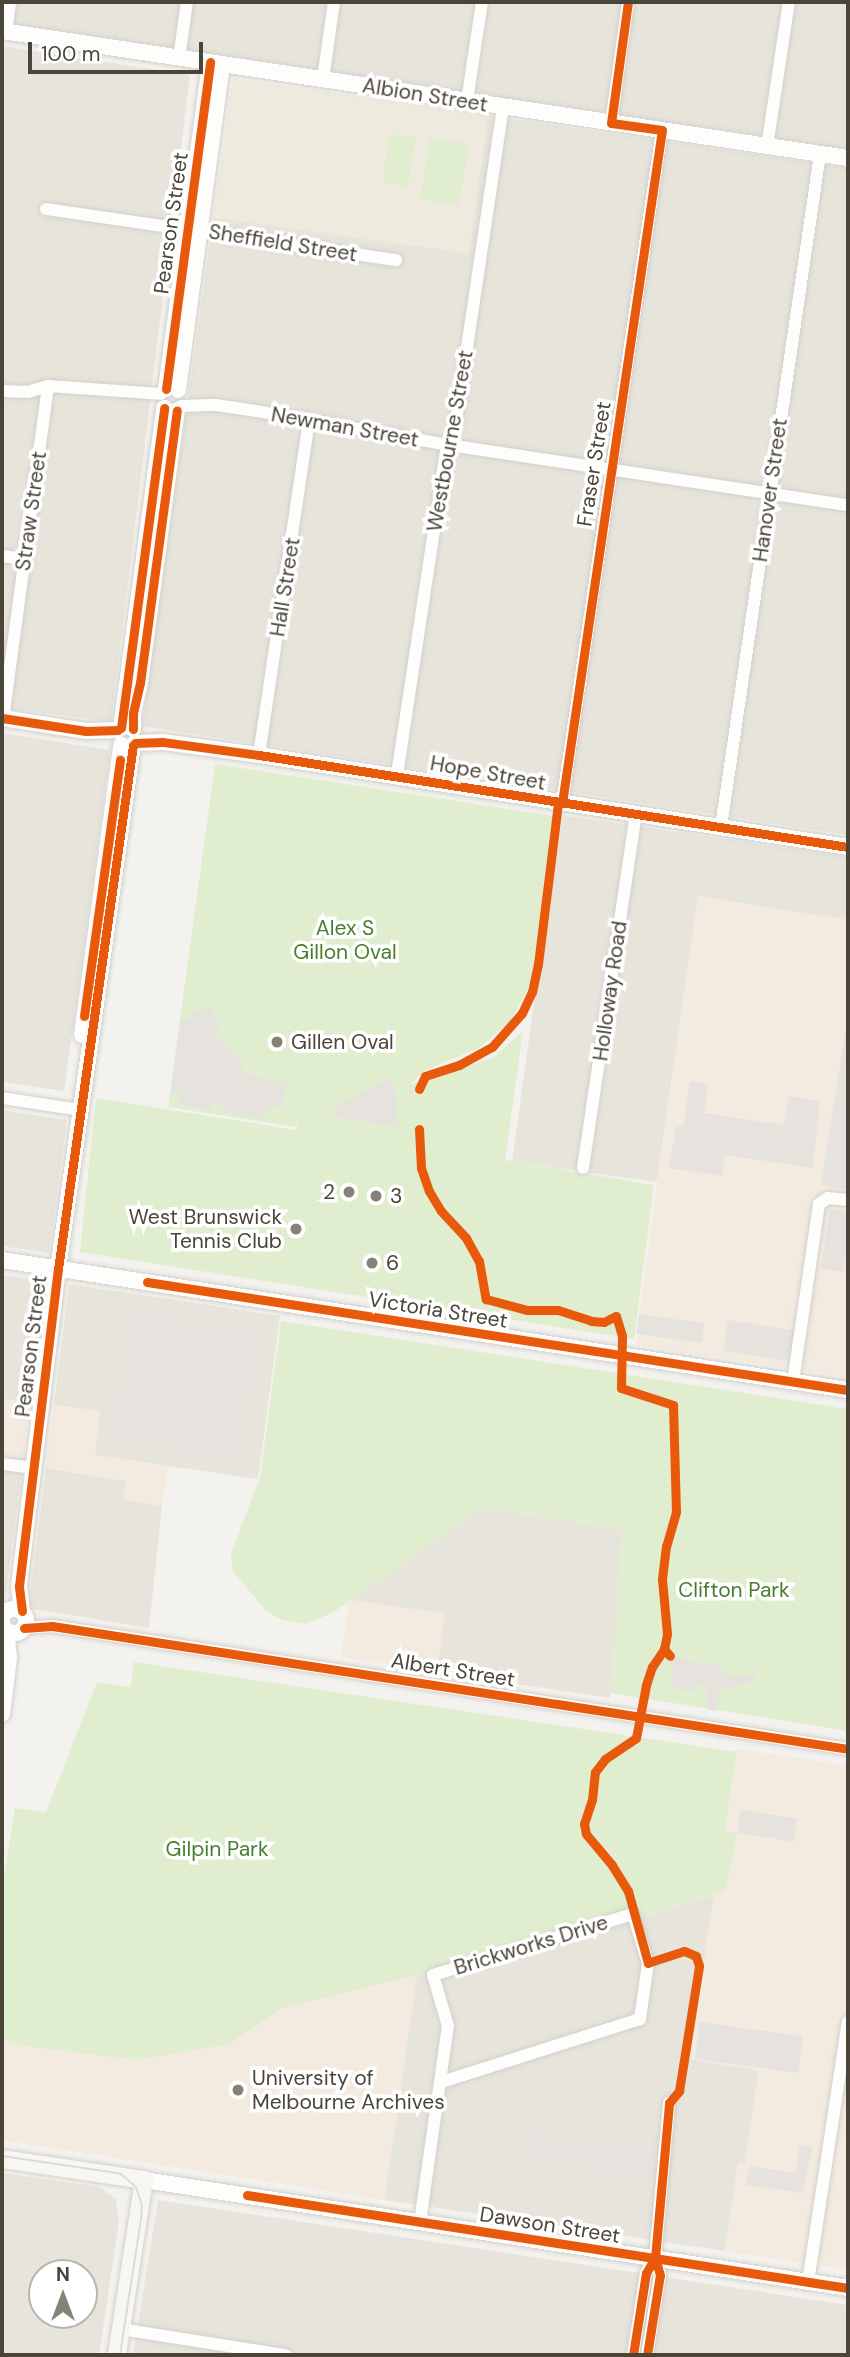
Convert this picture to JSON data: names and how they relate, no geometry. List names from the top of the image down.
{
  "streets": {
    "main road": ["Dawson Street"],
    "street": [
      "Albion Street",
      "Pearson Street",
      "Sheffield Street",
      "Newman Street",
      "Westbourne Street",
      "Fraser Street",
      "Hanover Street",
      "Straw Street",
      "Hall Street",
      "Hope Street",
      "Holloway Road",
      "Victoria Street",
      "Albert Street",
      "Brickworks Drive"
    ]
  },
  "crossings": [
    ["Albion Street", "Pearson Street"],
    ["Albion Street", "Westbourne Street"],
    ["Albion Street", "Fraser Street"],
    ["Albion Street", "Hanover Street"],
    ["Pearson Street", "Sheffield Street"],
    ["Pearson Street", "Newman Street"],
    ["Pearson Street", "Hope Street"],
    ["Pearson Street", "Victoria Street"],
    ["Pearson Street", "Albert Street"],
    ["Newman Street", "Westbourne Street"],
    ["Newman Street", "Fraser Street"],
    ["Newman Street", "Hanover Street"],
    ["Newman Street", "Straw Street"],
    ["Newman Street", "Hall Street"],
    ["Westbourne Street", "Hope Street"],
    ["Fraser Street", "Hope Street"],
    ["Hanover Street", "Hope Street"],
    ["Straw Street", "Hope Street"],
    ["Hall Street", "Hope Street"],
    ["Hope Street", "Holloway Road"],
    ["Brickworks Drive", "Dawson Street"]
  ],
  "parks": ["Alex S Gillon Oval", "Clifton Park", "Gilpin Park"],
  "places": [
    "Gillen Oval",
    "2",
    "3",
    "West Brunswick Tennis Club",
    "6",
    "University of Melbourne Archives"
  ],
  "scale_bar": "100 m",
  "north": "top"
}
